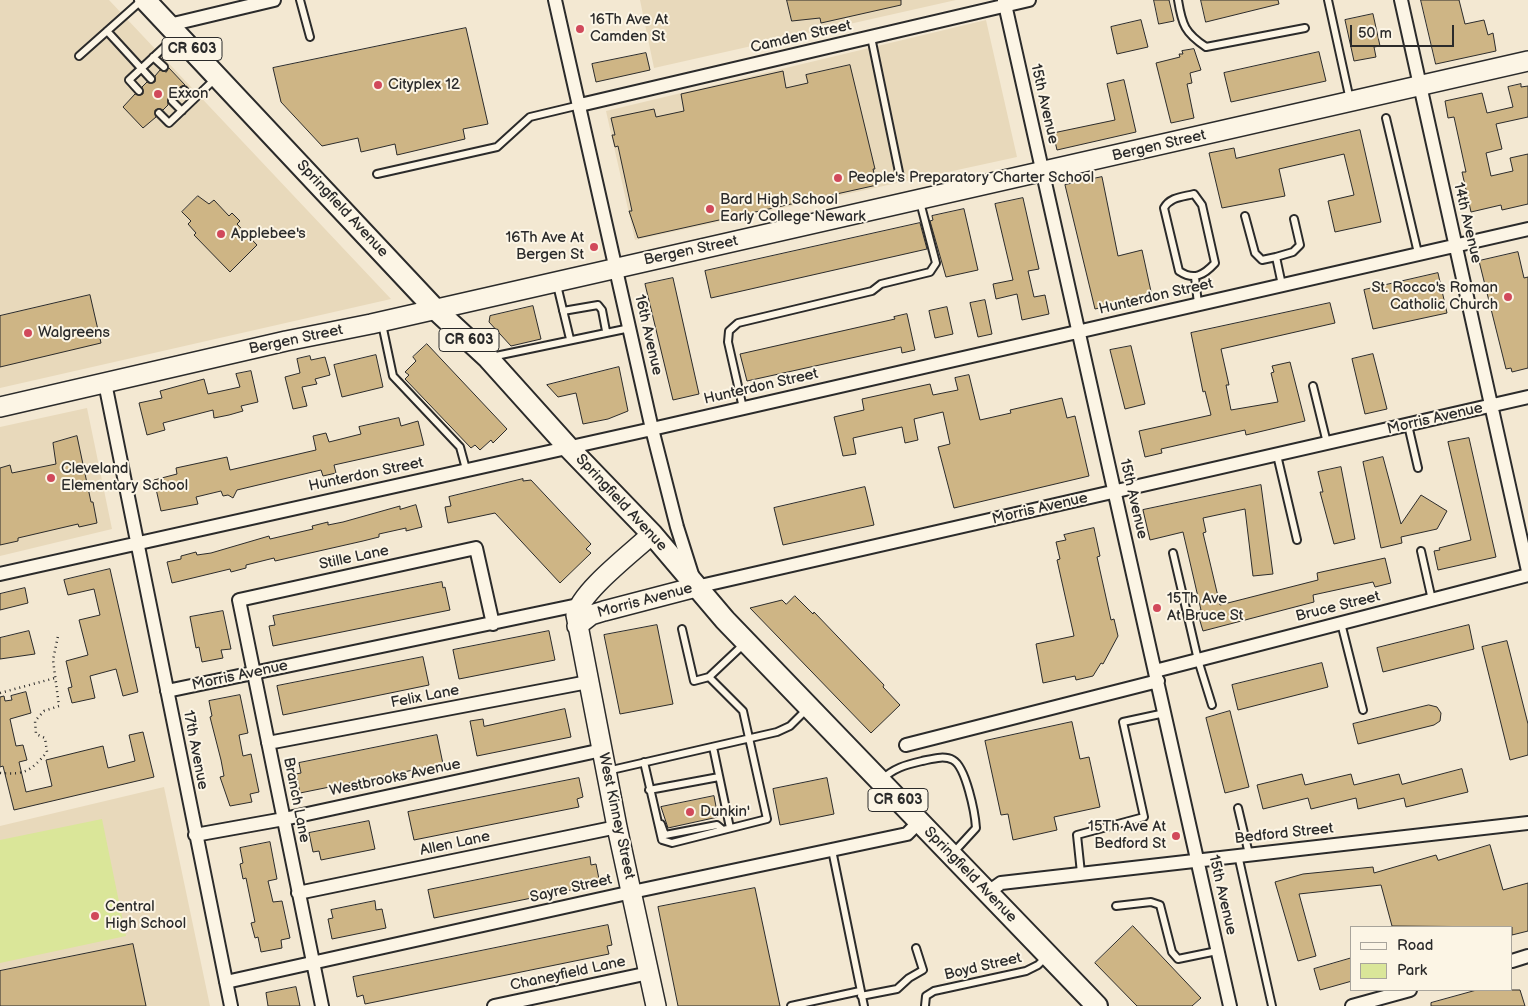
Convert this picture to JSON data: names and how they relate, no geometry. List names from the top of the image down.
{
  "streets": {
    "main road": [
      "CR 603",
      "Bergen Street",
      "Springfield Avenue",
      "Morris Avenue",
      "West Kinney Street"
    ],
    "street": [
      "Camden Street",
      "15th Avenue",
      "14th Avenue",
      "Hunterdon Street",
      "16th Avenue",
      "Stille Lane",
      "Bruce Street",
      "Felix Lane",
      "17th Avenue",
      "Westbrooks Avenue",
      "Branch Lane",
      "Bedford Street",
      "Allen Lane",
      "Sayre Street",
      "Chaneyfield Lane"
    ],
    "lane": ["Boyd Street"]
  },
  "crossings": [
    ["Camden Street", "15th Avenue"],
    ["Camden Street", "16th Avenue"],
    ["15th Avenue", "Bergen Street"],
    ["15th Avenue", "Hunterdon Street"],
    ["15th Avenue", "Morris Avenue"],
    ["15th Avenue", "Bruce Street"],
    ["15th Avenue", "Bedford Street"],
    ["Bergen Street", "Springfield Avenue"],
    ["Bergen Street", "14th Avenue"],
    ["Bergen Street", "16th Avenue"],
    ["Bergen Street", "17th Avenue"],
    ["Springfield Avenue", "Hunterdon Street"],
    ["Springfield Avenue", "16th Avenue"],
    ["Springfield Avenue", "Morris Avenue"],
    ["Springfield Avenue", "Bedford Street"],
    ["Springfield Avenue", "Sayre Street"],
    ["Springfield Avenue", "Boyd Street"],
    ["14th Avenue", "Hunterdon Street"],
    ["14th Avenue", "Morris Avenue"],
    ["Hunterdon Street", "16th Avenue"],
    ["Hunterdon Street", "17th Avenue"],
    ["16th Avenue", "Morris Avenue"],
    ["Morris Avenue", "Stille Lane"],
    ["Morris Avenue", "17th Avenue"],
    ["Morris Avenue", "Branch Lane"],
    ["Morris Avenue", "West Kinney Street"],
    ["Stille Lane", "Branch Lane"],
    ["Felix Lane", "Branch Lane"],
    ["Felix Lane", "West Kinney Street"],
    ["17th Avenue", "Westbrooks Avenue"],
    ["17th Avenue", "Sayre Street"],
    ["Westbrooks Avenue", "Branch Lane"],
    ["Westbrooks Avenue", "West Kinney Street"],
    ["Branch Lane", "Allen Lane"],
    ["Branch Lane", "Sayre Street"],
    ["West Kinney Street", "Allen Lane"],
    ["West Kinney Street", "Sayre Street"],
    ["West Kinney Street", "Chaneyfield Lane"]
  ],
  "places": [
    "16Th Ave At Camden St",
    "Cityplex 12",
    "Exxon",
    "People's Preparatory Charter School",
    "Bard High School Early College Newark",
    "Applebee's",
    "16Th Ave At Bergen St",
    "St. Rocco's Roman Catholic Church",
    "Walgreens",
    "Cleveland Elementary School",
    "15Th Ave At Bruce St",
    "Dunkin'",
    "15Th Ave At Bedford St",
    "Central High School"
  ],
  "legend": ["Road", "Park"],
  "scale_bar": "50 m"
}
